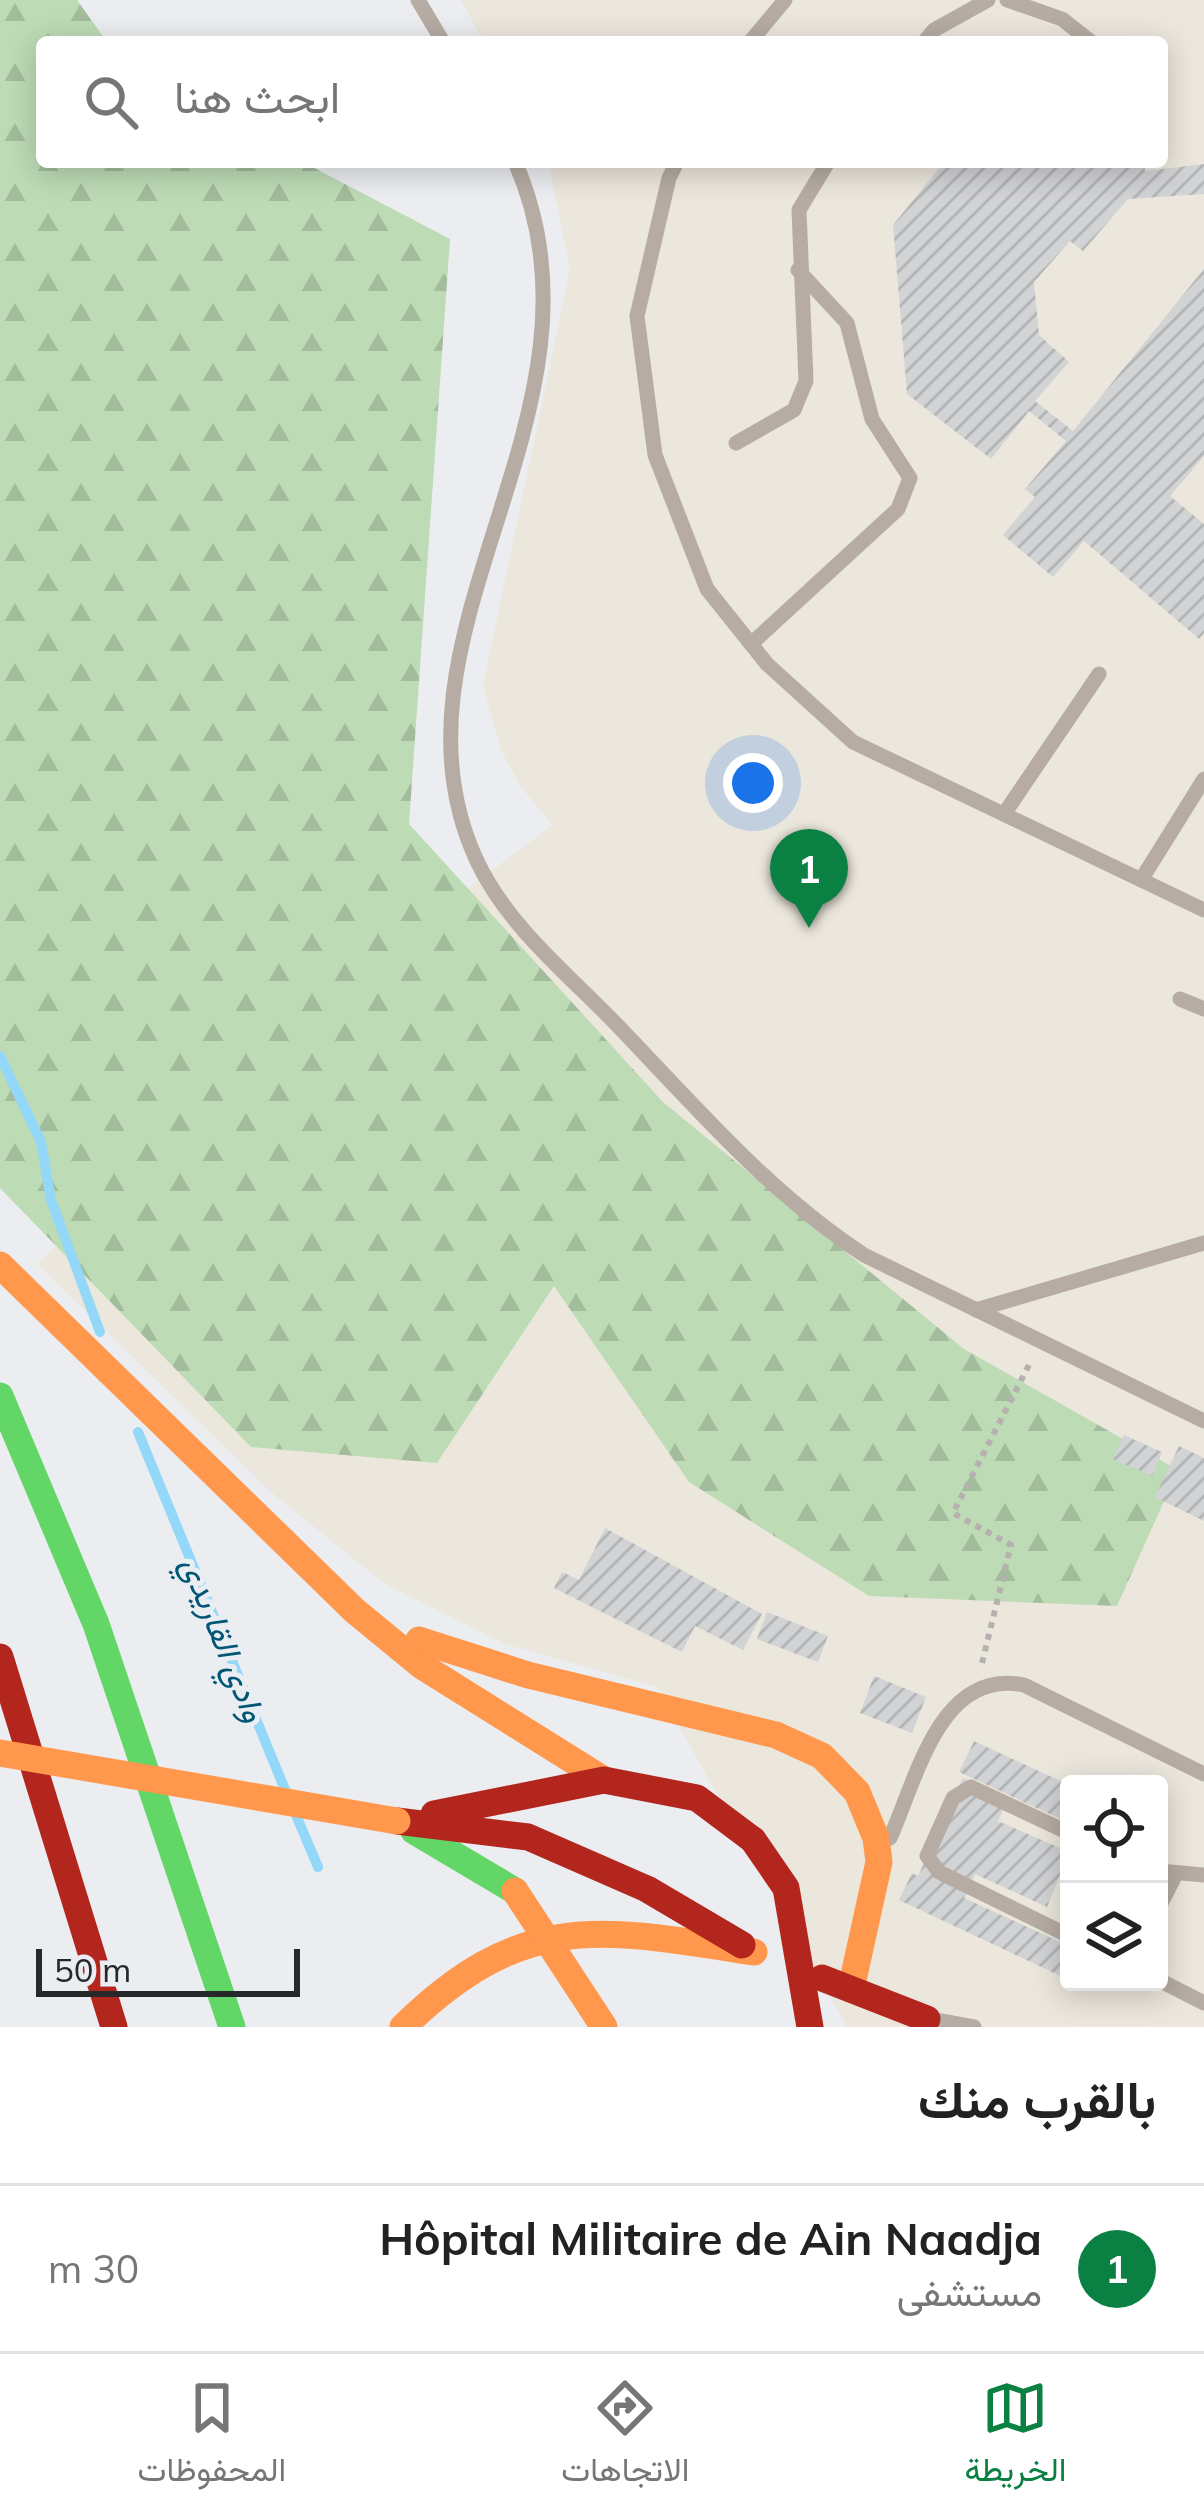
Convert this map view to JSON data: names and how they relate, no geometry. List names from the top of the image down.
{
  "water": ["وادي القاريدي"],
  "scale_bar": "50 m",
  "page": {
    "search": "ابحث هنا",
    "pins": "1",
    "scale": "50 m",
    "heading": "بالقرب منك",
    "list": [
      {
        "mark": "1",
        "name": "Hôpital Militaire de Ain Naadja",
        "note": "مستشفى",
        "value": "30 m"
      }
    ],
    "nav": ["الخريطة", "الاتجاهات", "المحفوظات"]
  }
}
